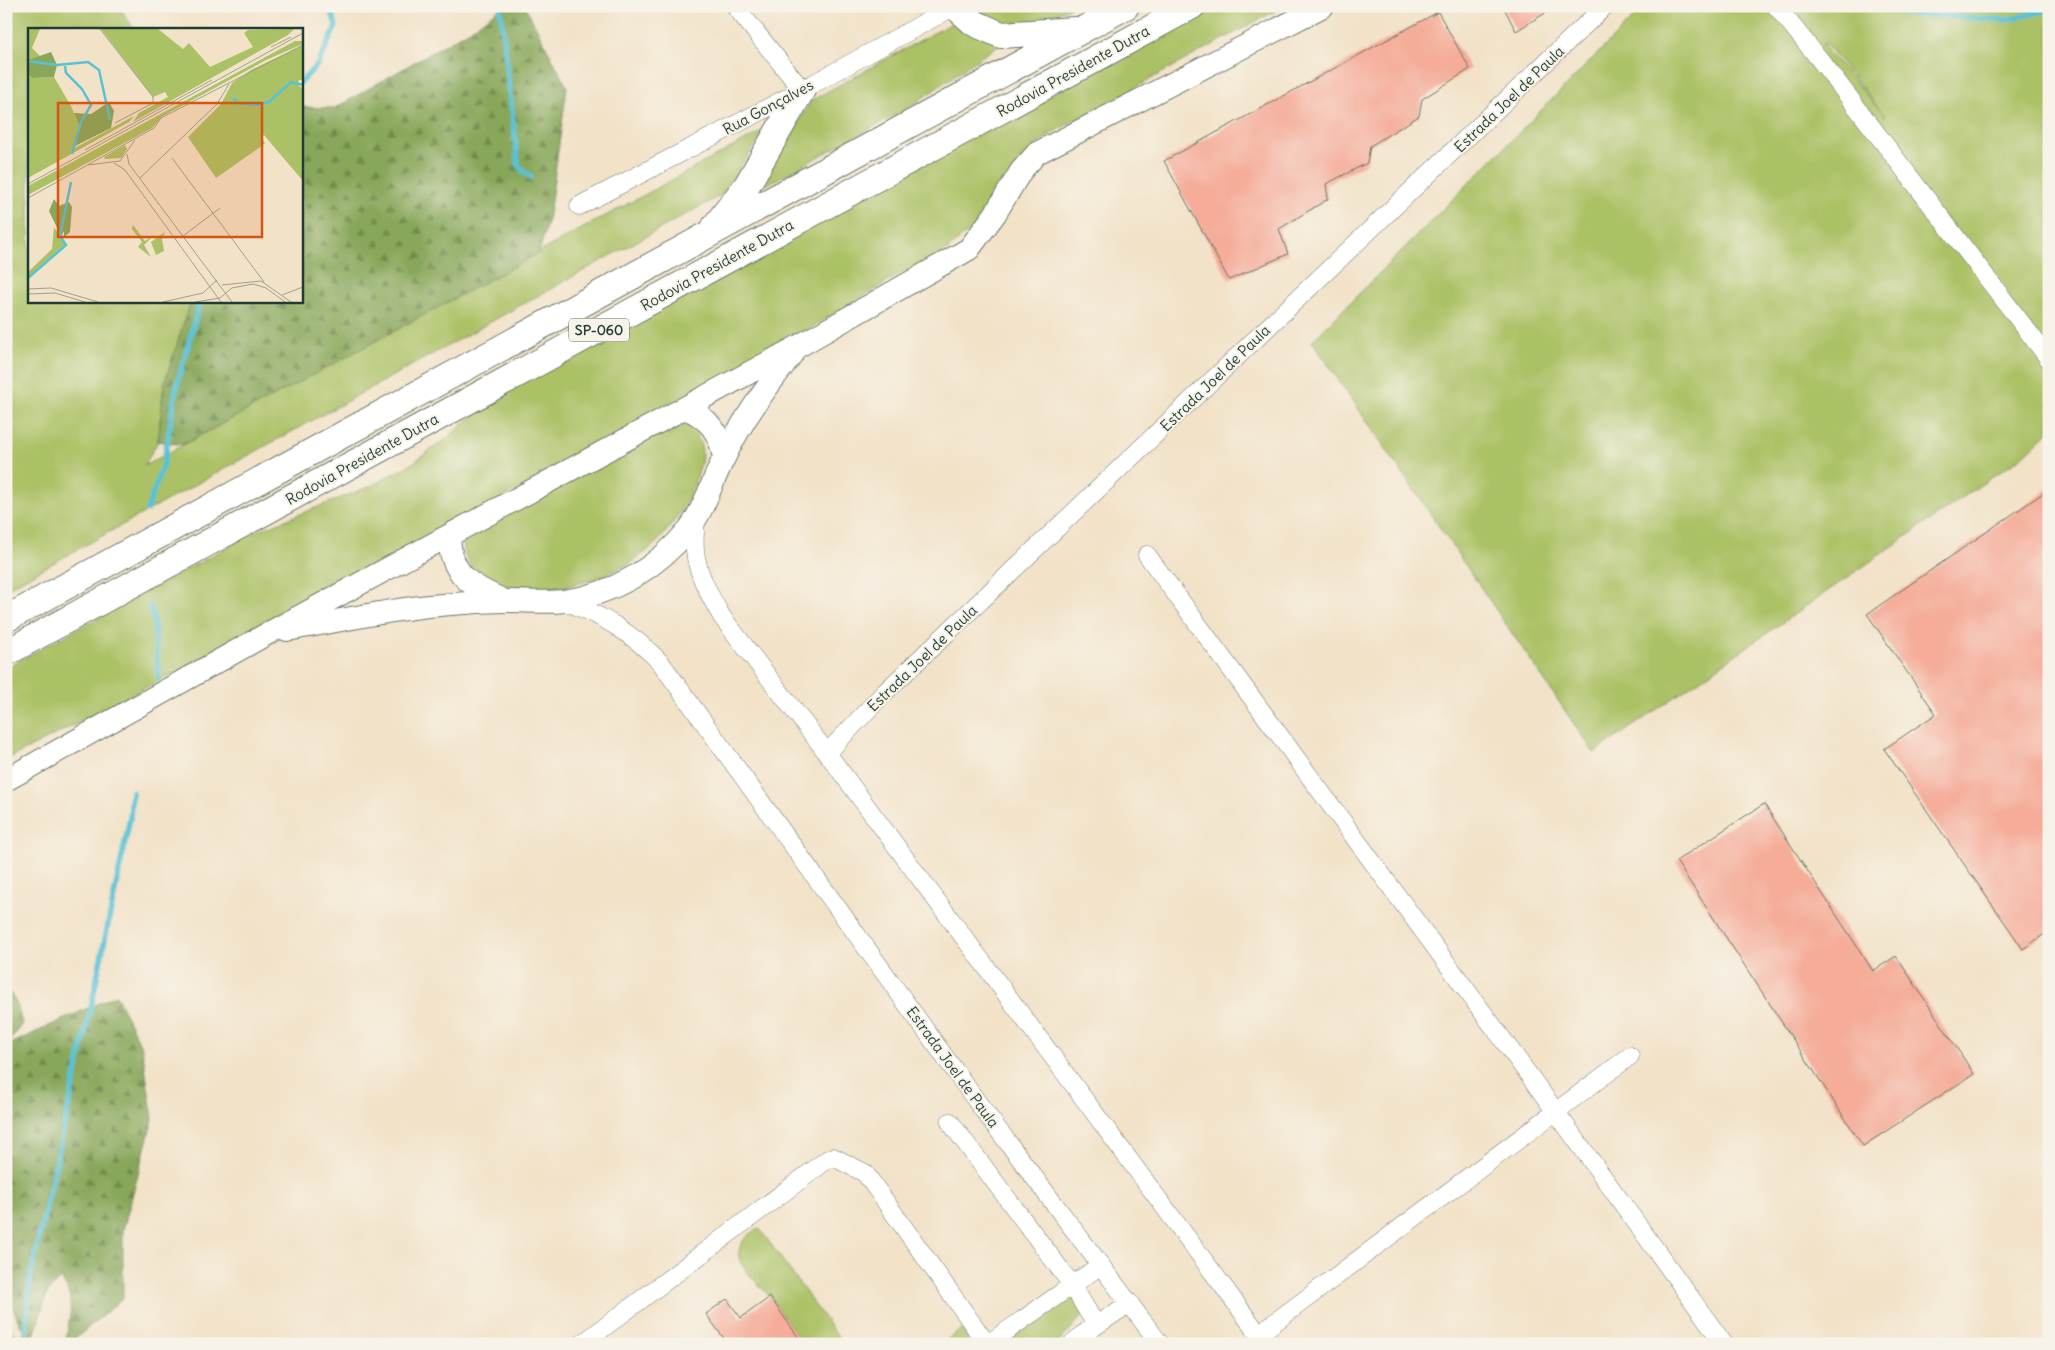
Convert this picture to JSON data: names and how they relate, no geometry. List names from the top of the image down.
{
  "streets": {
    "highway": ["Rodovia Presidente Dutra", "SP-060"],
    "street": ["Estrada Joel de Paula", "Rua Gonçalves"]
  }
}
